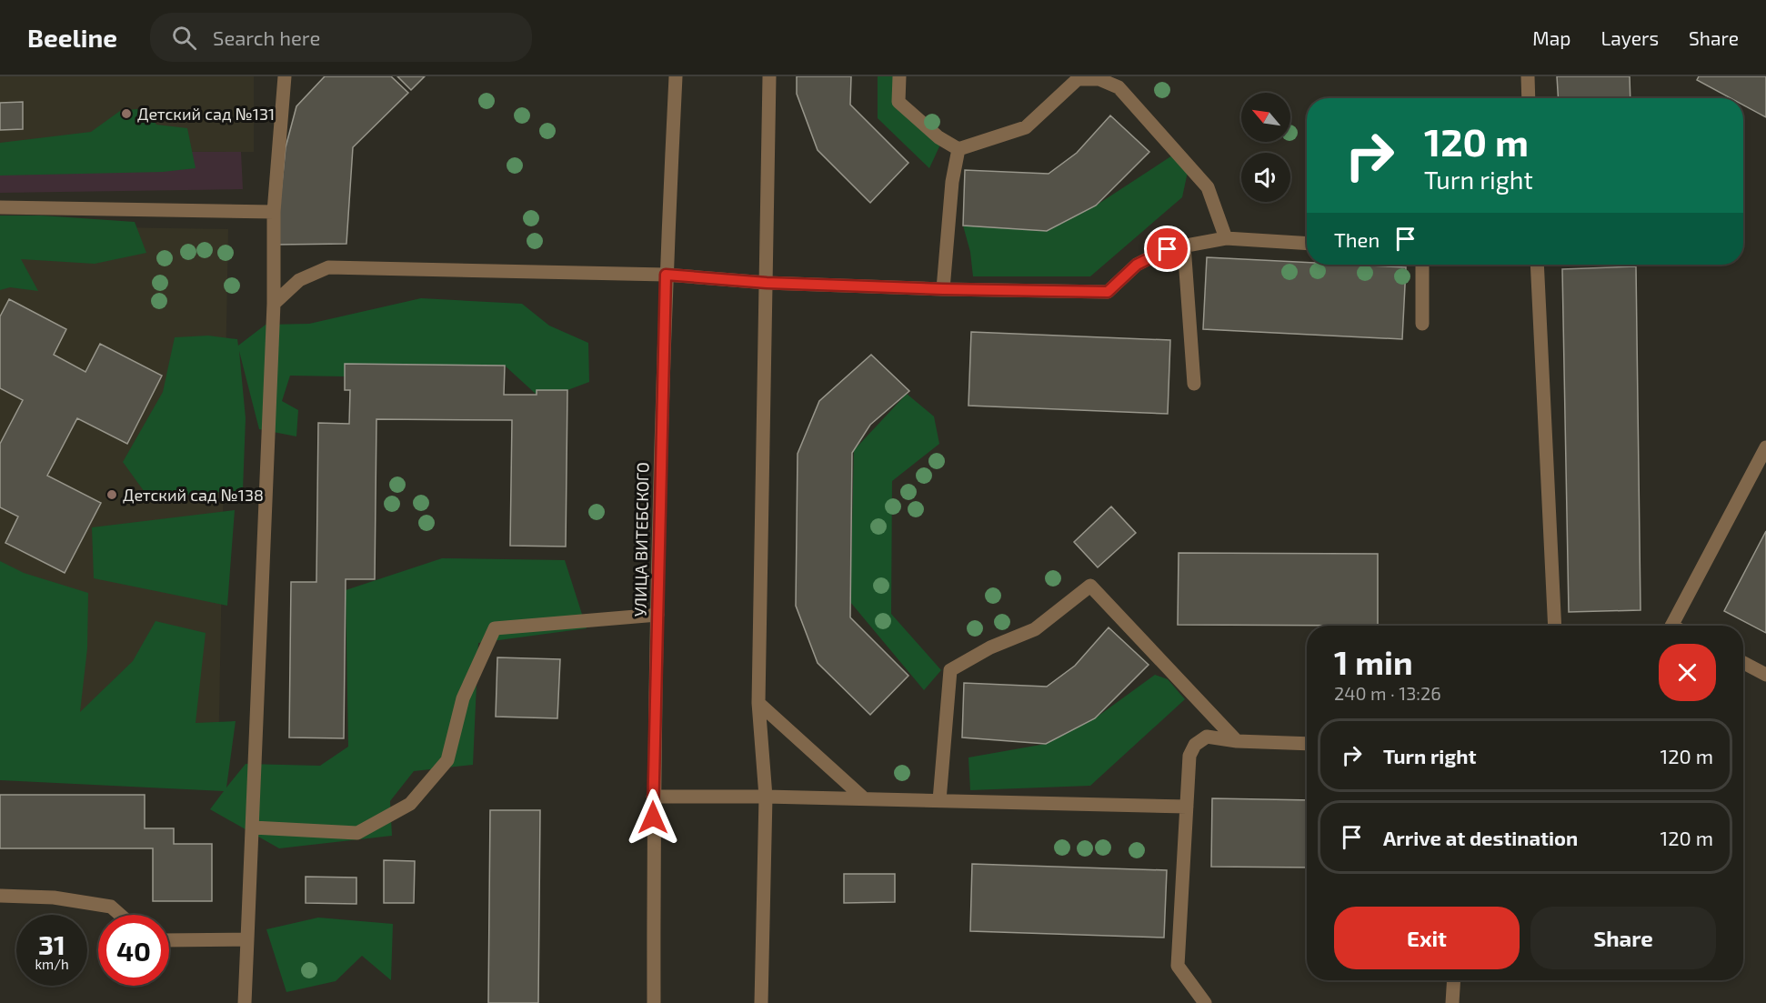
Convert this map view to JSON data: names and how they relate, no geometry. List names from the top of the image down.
{
  "streets": {
    "street": ["УЛИЦА ВИТЕБСКОГО"]
  },
  "places": ["Детский сад №131", "Детский сад №138"],
  "north": "top left",
  "page": {
    "header": "Beeline",
    "search": "Search here",
    "nav": ["Map", "Layers", "Share"],
    "turn": ["120 m", "Turn right"],
    "then": "Then",
    "heading": ["1 min", "240 m · 13:26"],
    "list": [
      {
        "name": "Turn right",
        "value": "120 m"
      },
      {
        "name": "Arrive at destination",
        "value": "120 m"
      }
    ],
    "buttons": ["Exit", "Share"],
    "speed": "31 km/h",
    "limit": "40"
  }
}
